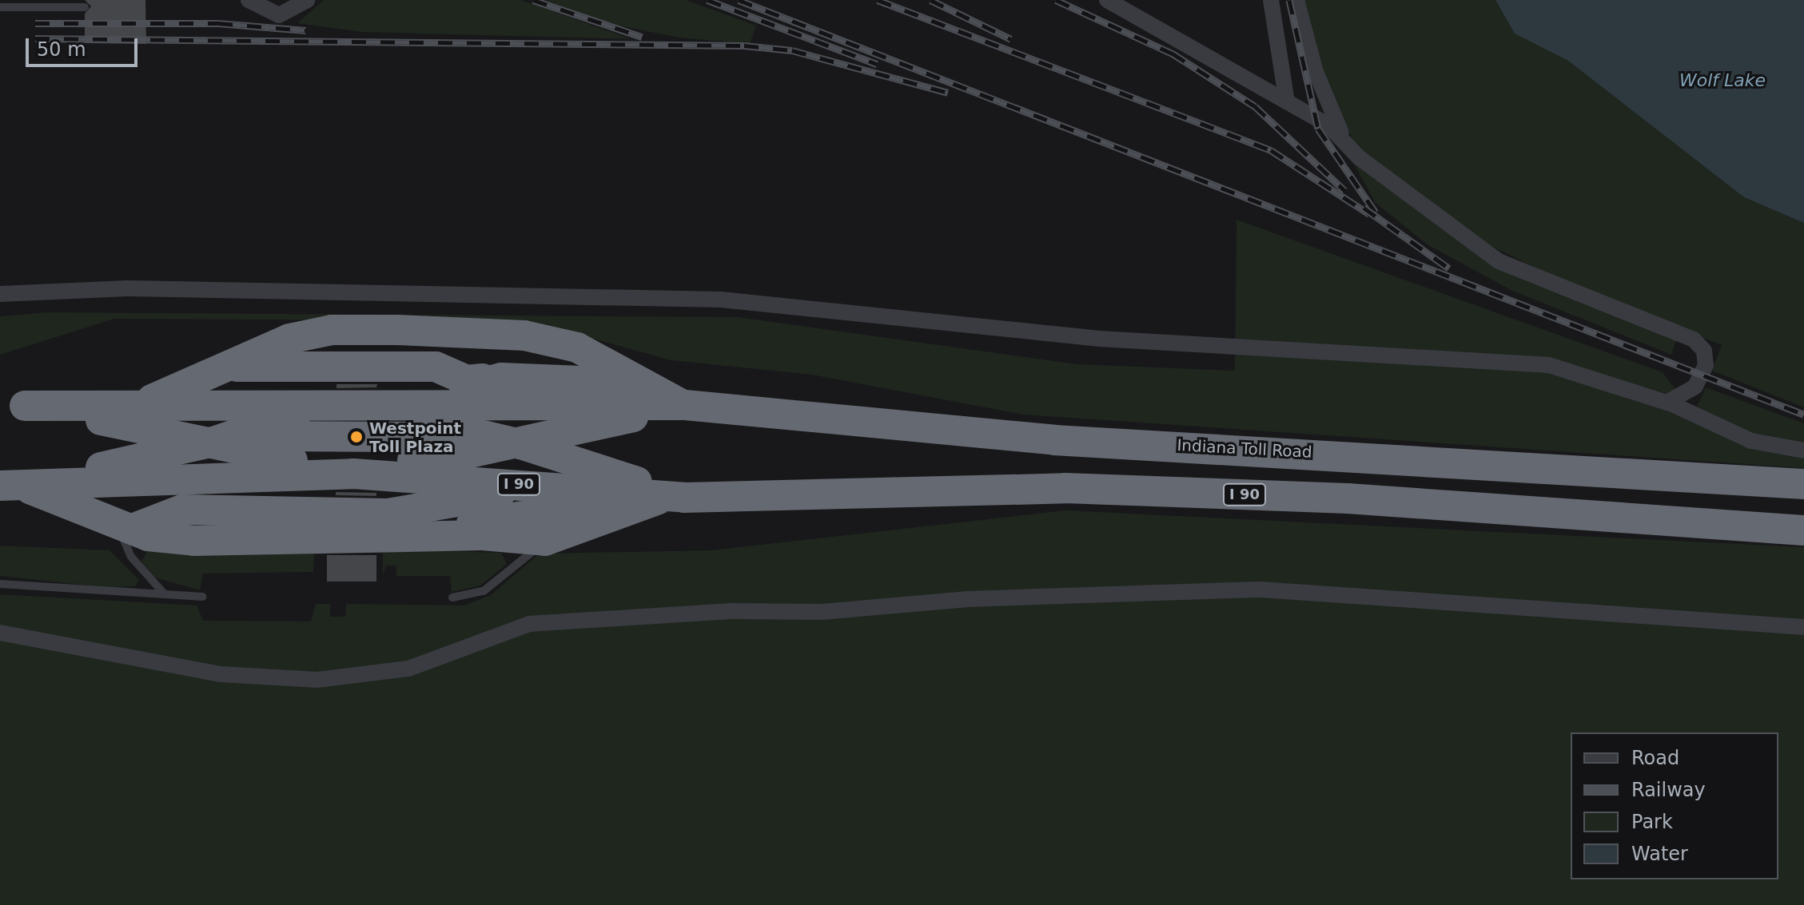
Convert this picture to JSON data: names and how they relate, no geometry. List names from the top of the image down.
{
  "streets": {
    "highway": ["Indiana Toll Road", "I 90"]
  },
  "crossings": [
    ["Indiana Toll Road", "I 90"]
  ],
  "water": ["Wolf Lake"],
  "places": ["Westpoint Toll Plaza"],
  "legend": [
    "Road",
    "Railway",
    "Park",
    "Water"
  ],
  "scale_bar": "50 m"
}
